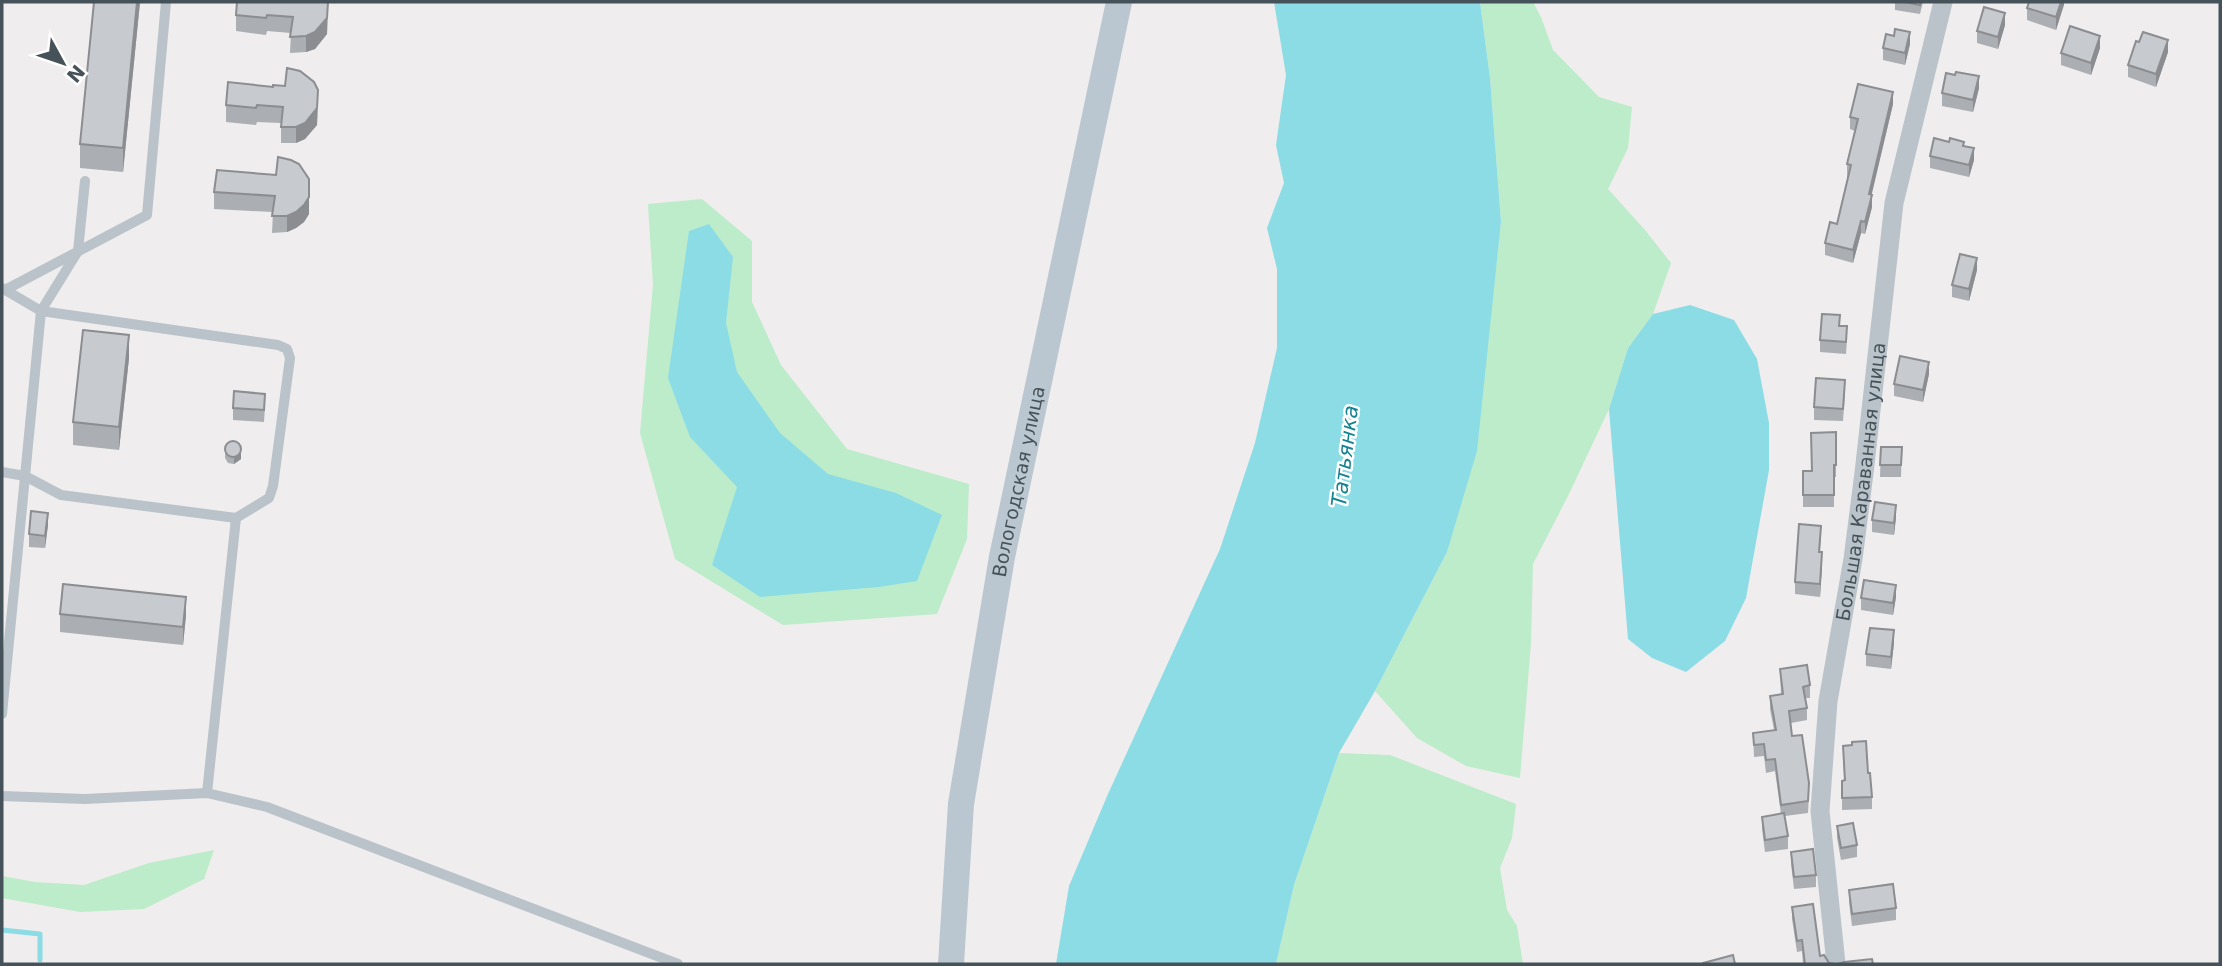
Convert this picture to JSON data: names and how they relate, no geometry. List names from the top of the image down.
{
  "streets": {
    "main road": ["Вологодская улица"],
    "street": ["Большая Караванная улица"]
  },
  "water": ["Татьянка"],
  "north": "bottom right"
}
